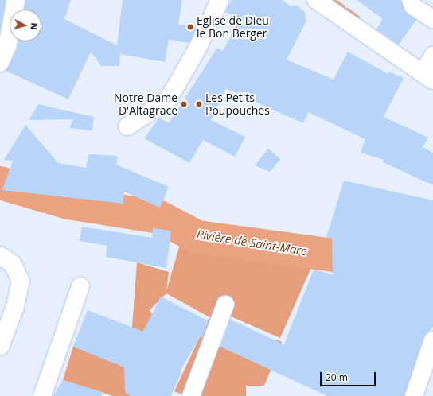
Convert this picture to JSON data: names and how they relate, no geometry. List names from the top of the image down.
{
  "water": ["Rivière de Saint-Marc"],
  "places": ["Eglise de Dieu le Bon Berger", "Notre Dame D'Altagrace", "Les Petits Poupouches"],
  "scale_bar": "20 m",
  "north": "right"
}
